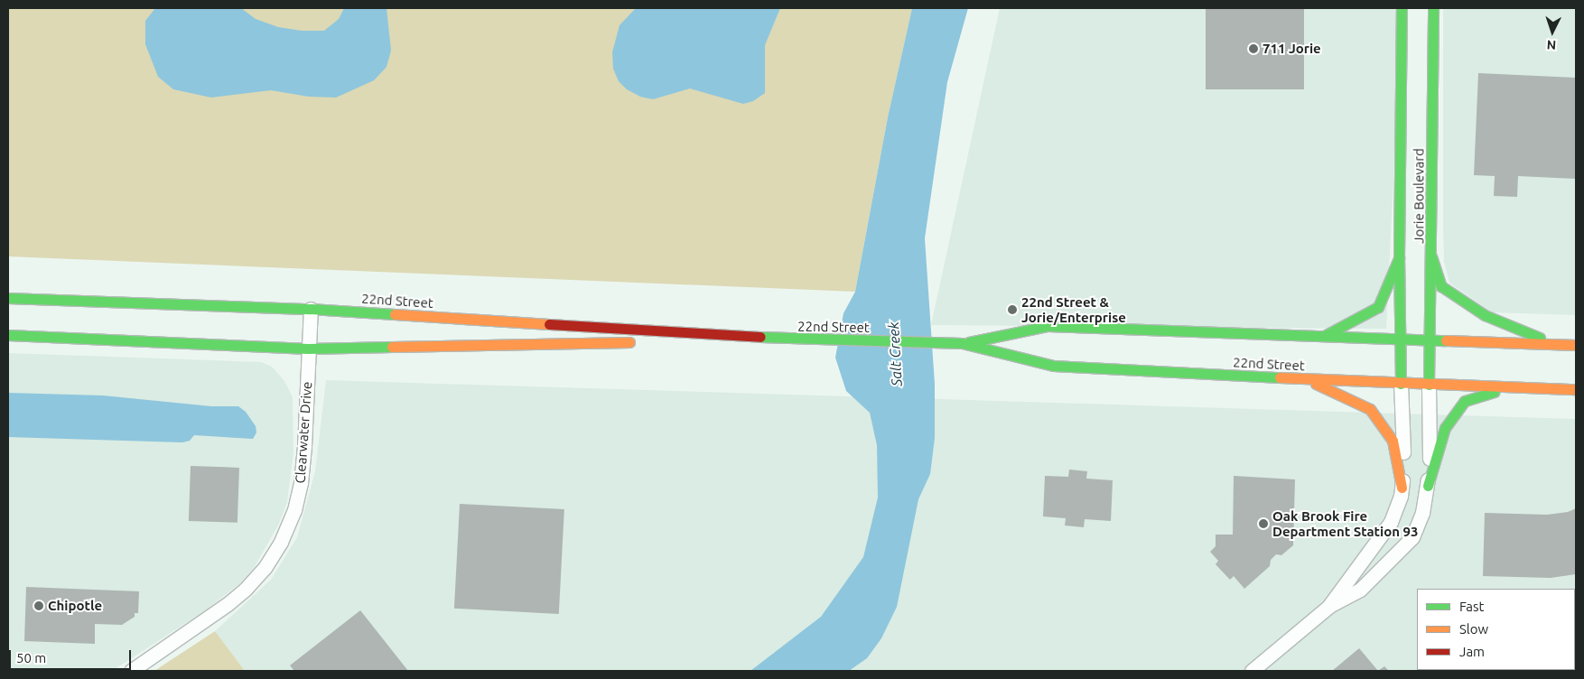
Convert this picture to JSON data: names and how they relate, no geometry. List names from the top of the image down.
{
  "streets": {
    "main road": ["Jorie Boulevard", "22nd Street"],
    "street": ["Clearwater Drive"]
  },
  "crossings": [
    ["Jorie Boulevard", "22nd Street"],
    ["22nd Street", "Clearwater Drive"]
  ],
  "water": ["Salt Creek"],
  "places": [
    "711 Jorie",
    "22nd Street & Jorie/Enterprise",
    "Oak Brook Fire Department Station 93",
    "Chipotle"
  ],
  "legend": ["Fast", "Slow", "Jam"],
  "scale_bar": "50 m",
  "north": "bottom"
}
